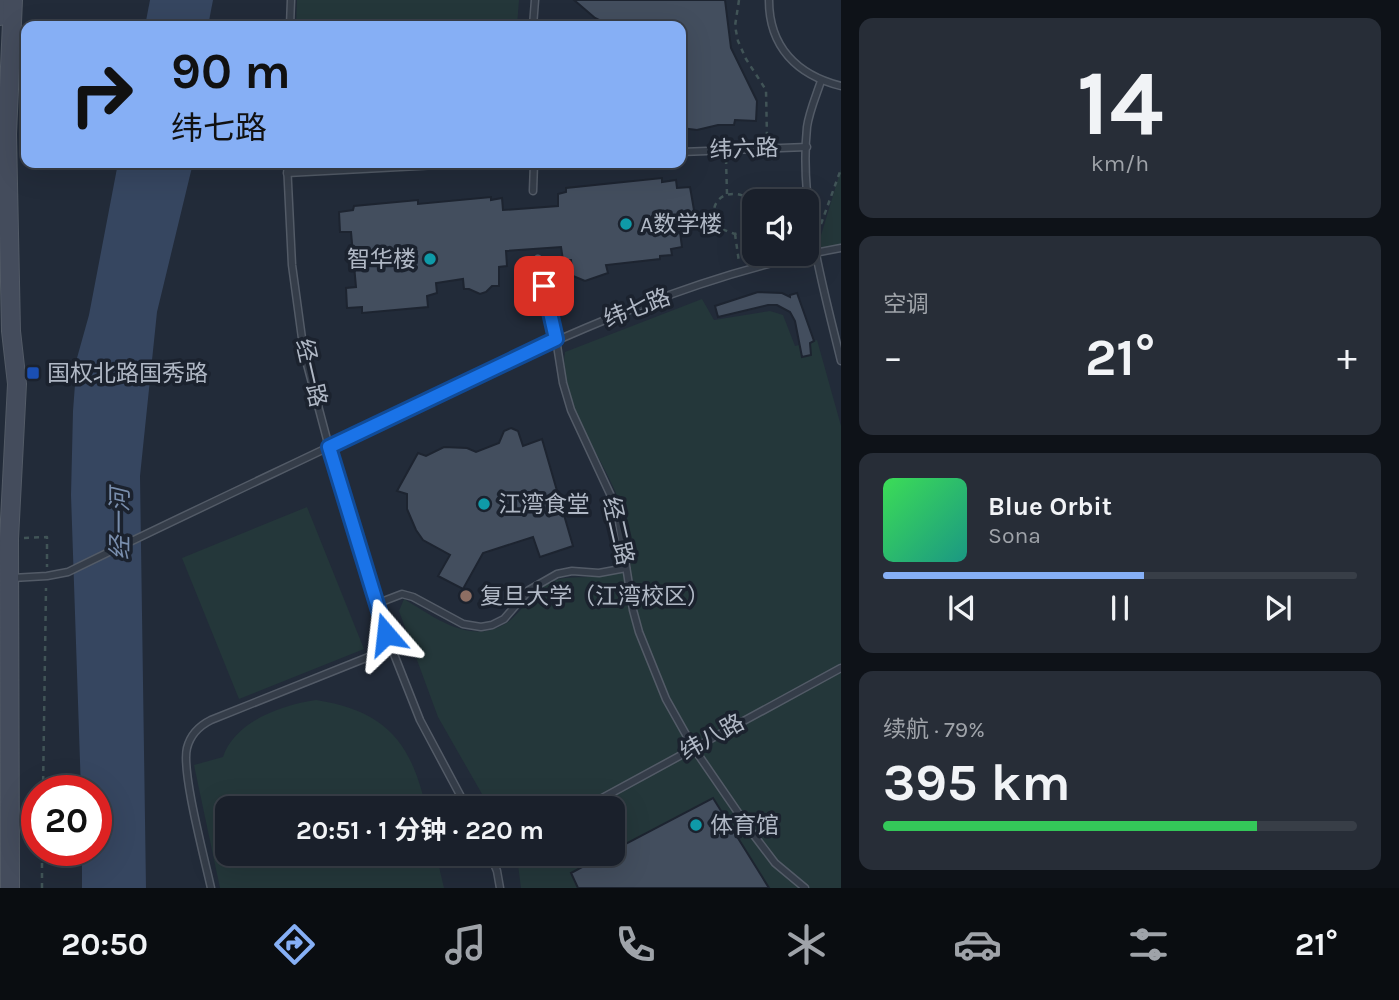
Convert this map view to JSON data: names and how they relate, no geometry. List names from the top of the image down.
{
  "streets": {
    "lane": [
      "纬六路",
      "纬七路",
      "经一路",
      "经二路",
      "纬八路"
    ]
  },
  "crossings": [
    ["纬七路", "经一路"],
    ["纬七路", "经二路"],
    ["经二路", "纬八路"]
  ],
  "water": ["经一河"],
  "places": {
    "other": [
      "A数学楼",
      "智华楼",
      "江湾食堂",
      "复旦大学（江湾校区）",
      "体育馆"
    ],
    "transit": ["国权北路国秀路"]
  },
  "page": {
    "tile": [
      ["14", "km/h"],
      "空调",
      ["续航 · 79%", "395 km"]
    ],
    "turn": ["90 m", "纬七路"],
    "heat": ["−", "21°", "+"],
    "song": ["Blue Orbit", "Sona"],
    "limit": "20",
    "trip": "20:51 · 1 分钟 · 220 m",
    "tabs": ["20:50", "21°"]
  }
}
